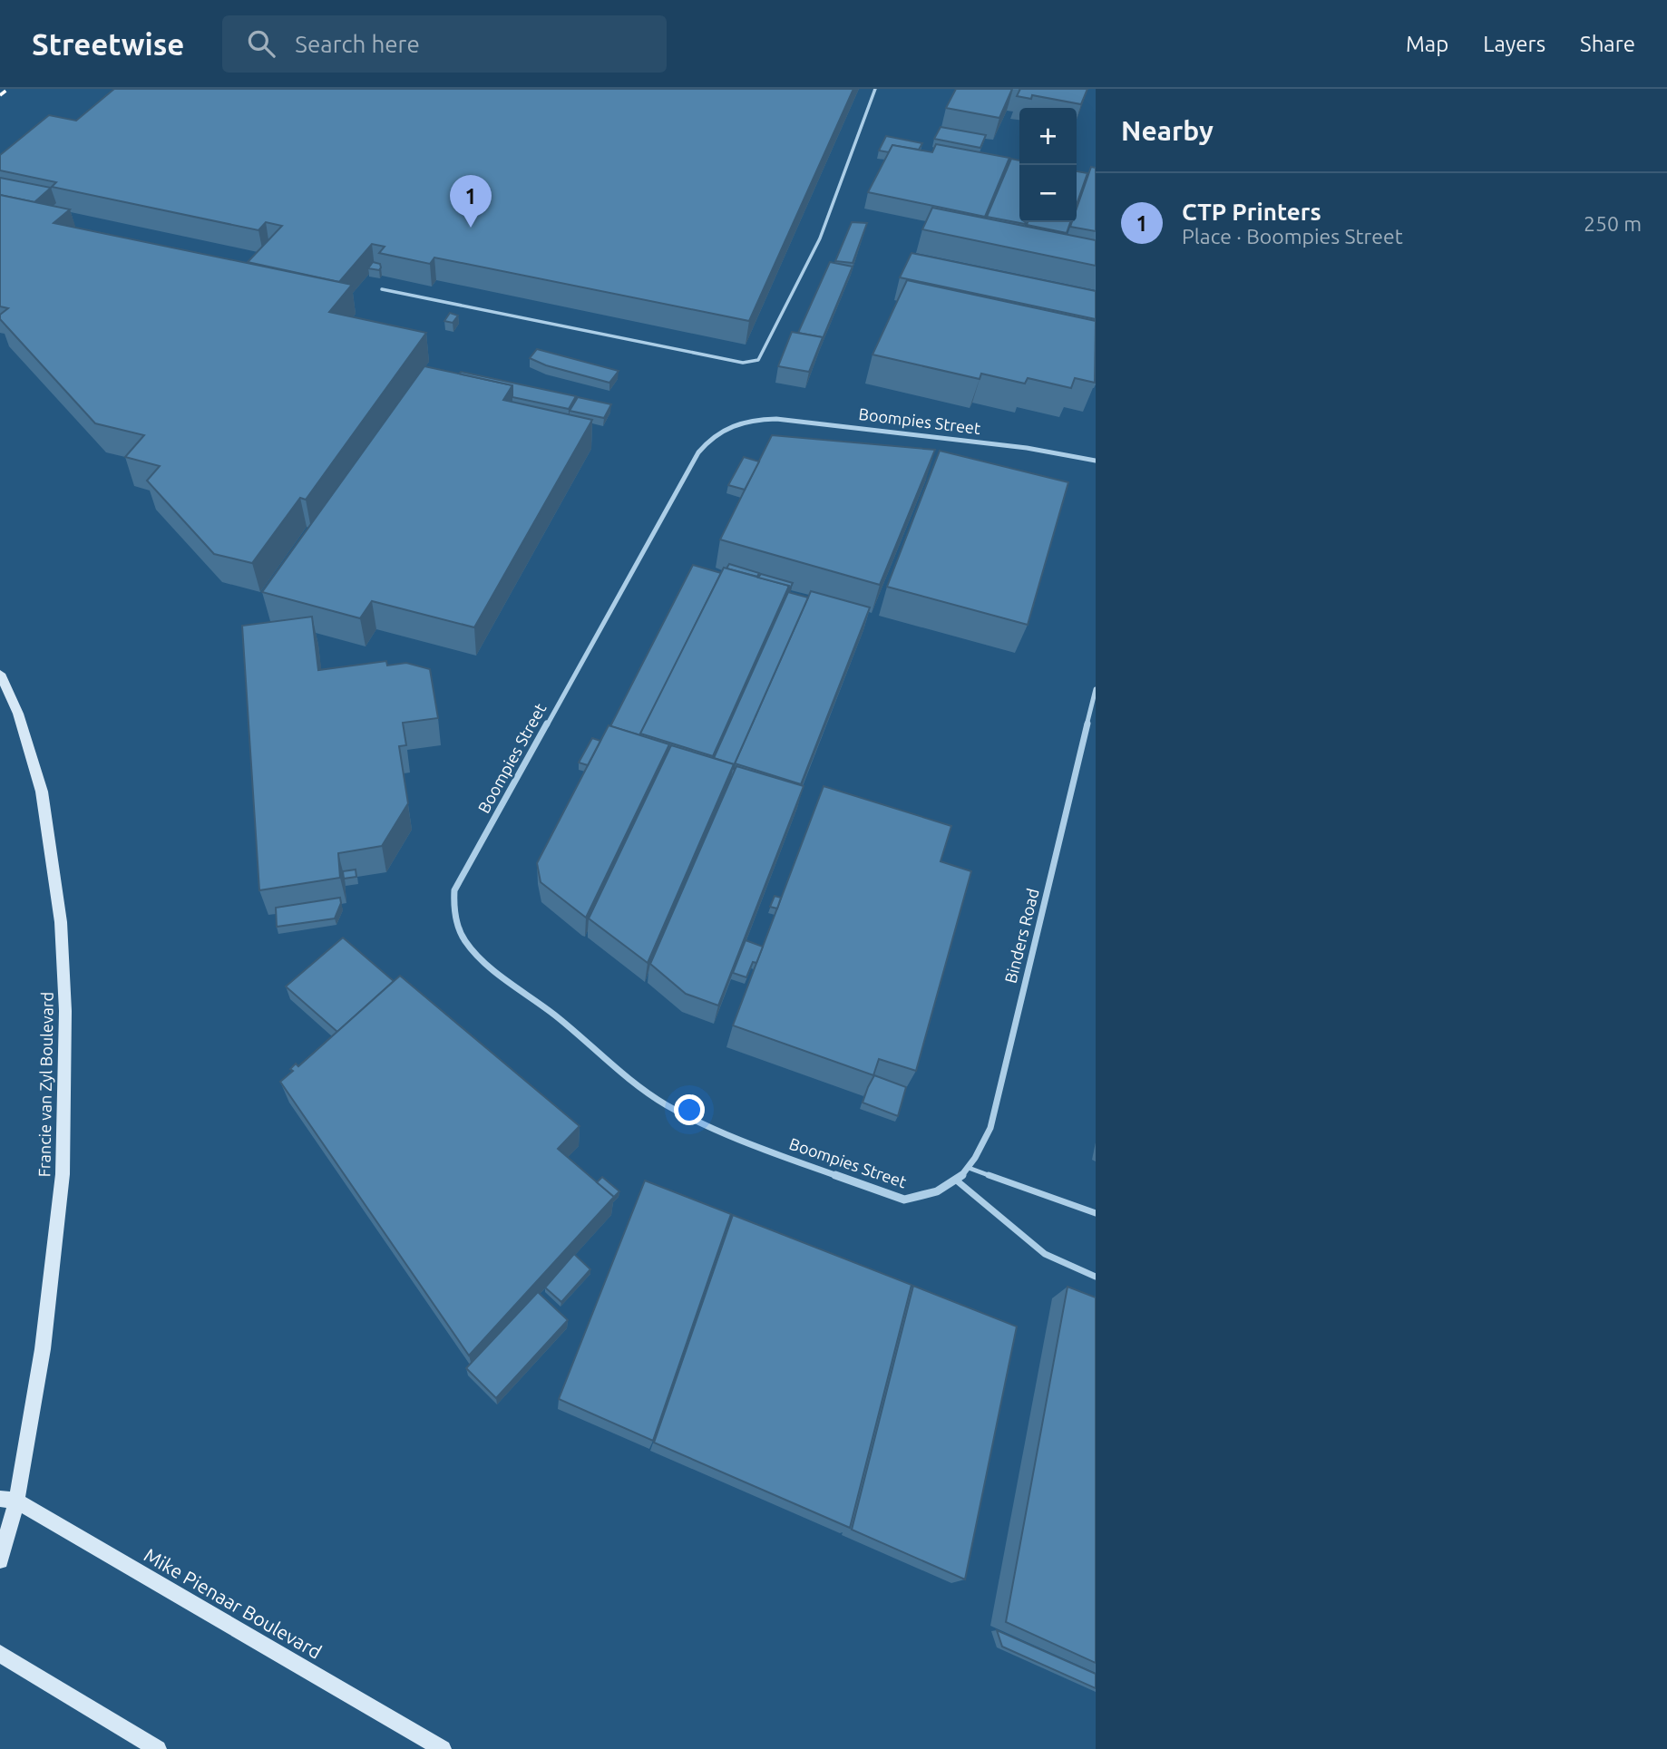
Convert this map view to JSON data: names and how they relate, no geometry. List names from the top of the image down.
{
  "streets": {
    "main road": ["Francie van Zyl Boulevard", "Mike Pienaar Boulevard"],
    "street": ["Boompies Street", "Binders Road"]
  },
  "crossings": [
    ["Boompies Street", "Binders Road"],
    ["Francie van Zyl Boulevard", "Mike Pienaar Boulevard"]
  ],
  "page": {
    "header": "Streetwise",
    "search": "Search here",
    "nav": ["Map", "Layers", "Share"],
    "heading": "Nearby",
    "map_buttons": ["+", "−"],
    "list": [
      {
        "mark": "1",
        "name": "CTP Printers",
        "note": "Place · Boompies Street",
        "value": "250 m"
      }
    ],
    "pins": "1"
  }
}
